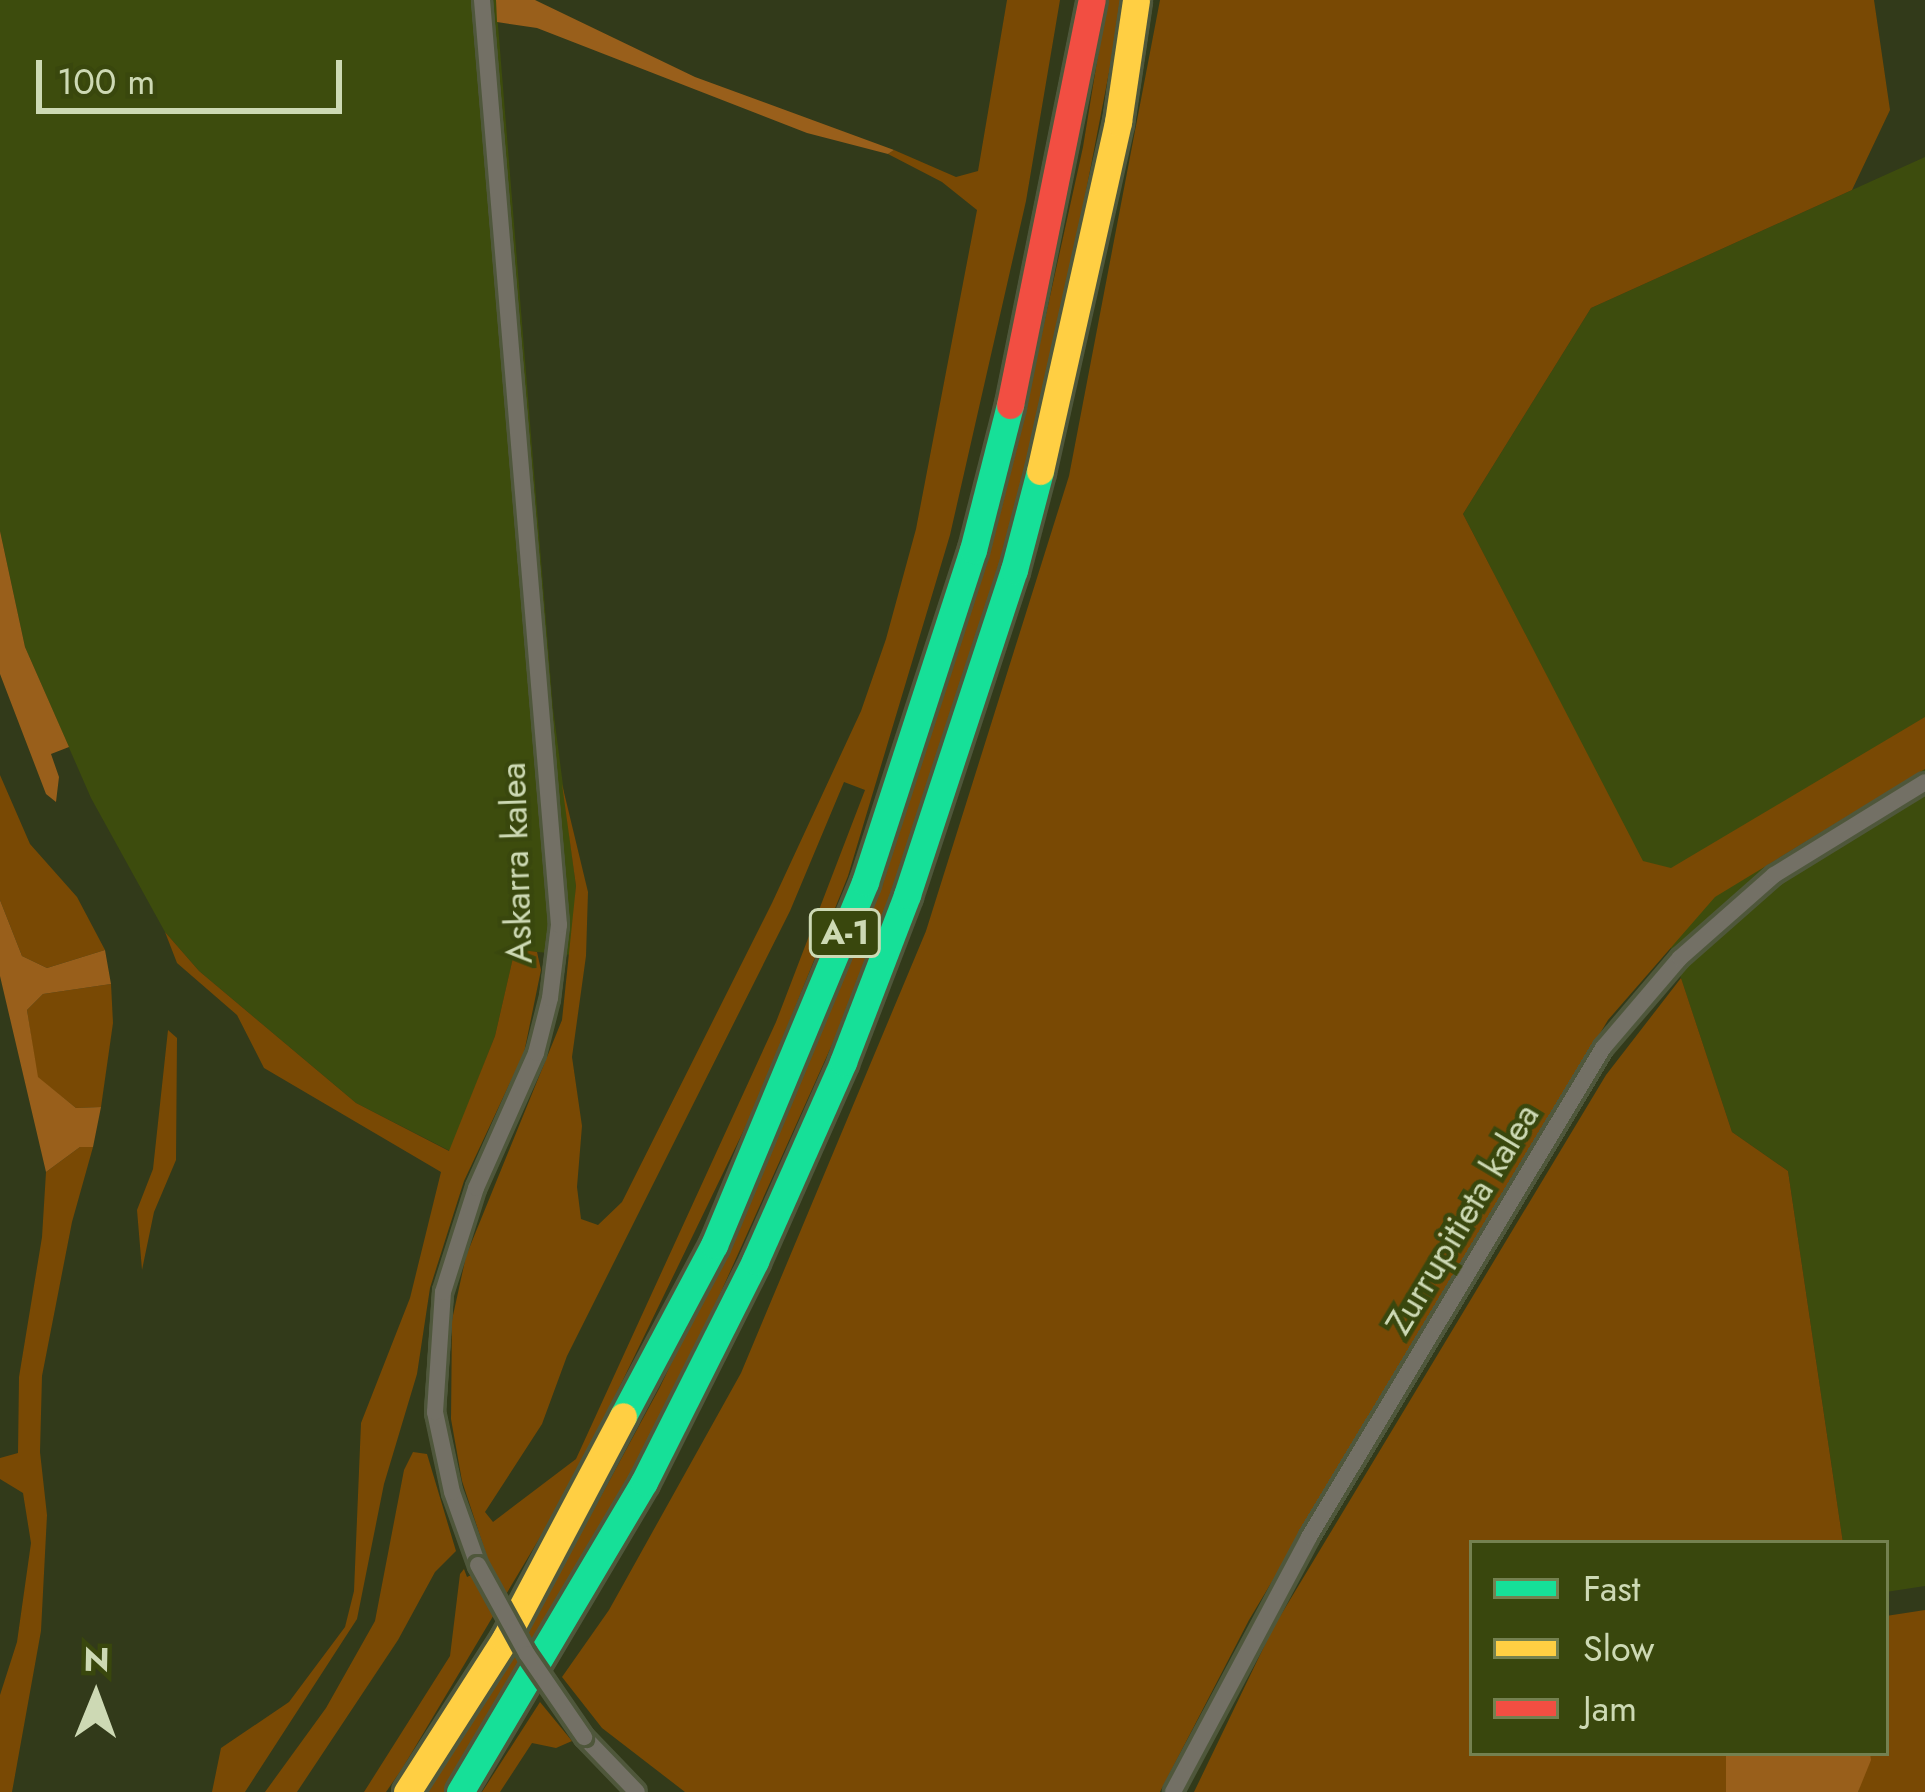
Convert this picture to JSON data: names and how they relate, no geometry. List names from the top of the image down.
{
  "streets": {
    "highway": ["A-1"],
    "street": ["Askarra kalea", "Zurrupitieta kalea"]
  },
  "legend": ["Fast", "Slow", "Jam"],
  "scale_bar": "100 m",
  "north": "top"
}
